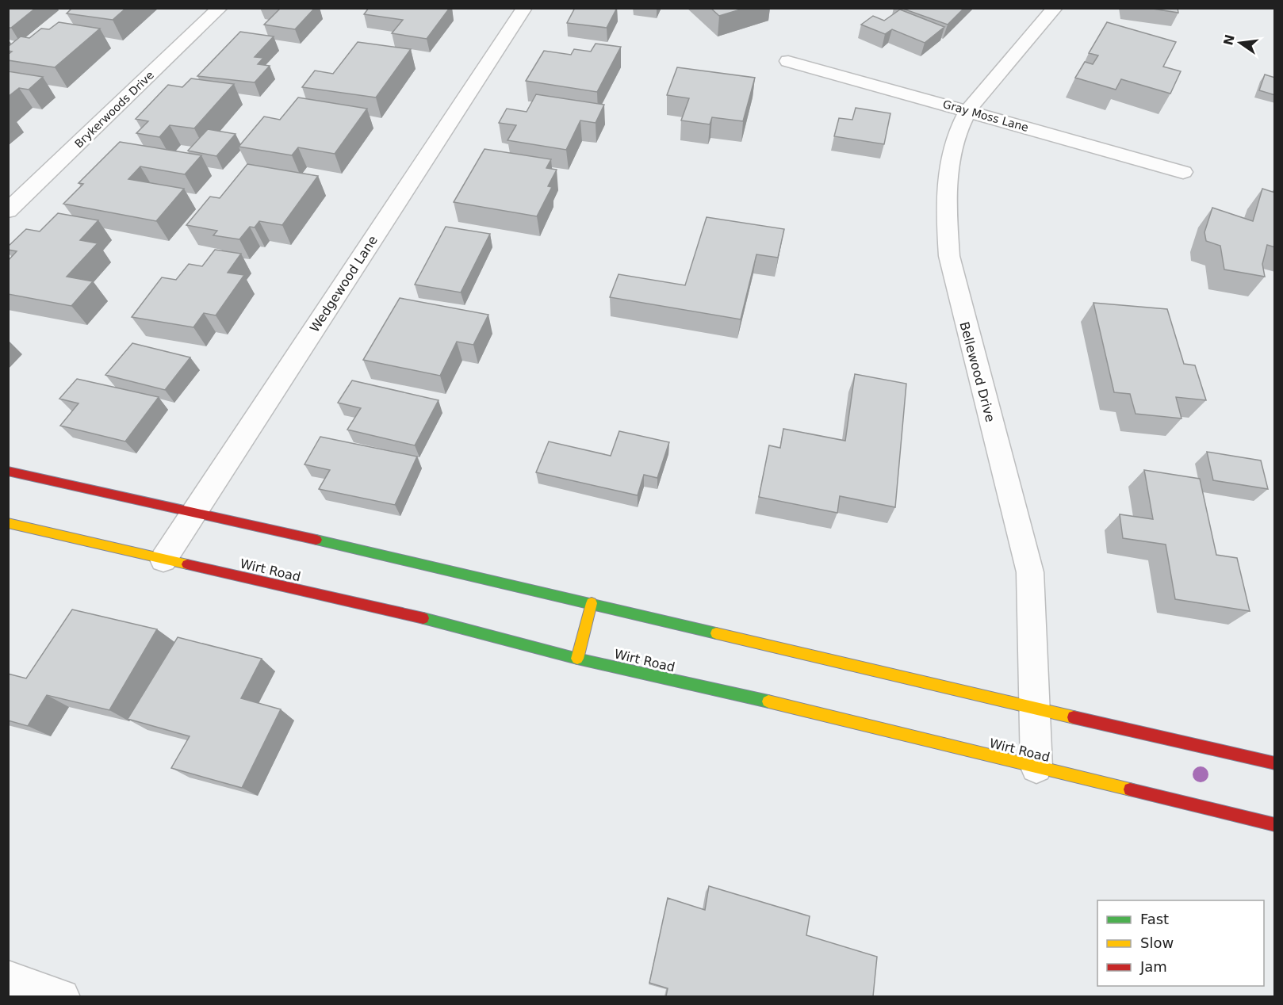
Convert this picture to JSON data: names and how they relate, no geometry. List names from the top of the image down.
{
  "streets": {
    "main road": ["Wirt Road"],
    "street": [
      "Brykerwoods Drive",
      "Gray Moss Lane",
      "Wedgewood Lane",
      "Bellewood Drive"
    ]
  },
  "crossings": [
    ["Gray Moss Lane", "Bellewood Drive"],
    ["Wedgewood Lane", "Wirt Road"],
    ["Bellewood Drive", "Wirt Road"]
  ],
  "legend": ["Fast", "Slow", "Jam"],
  "north": "left"
}
